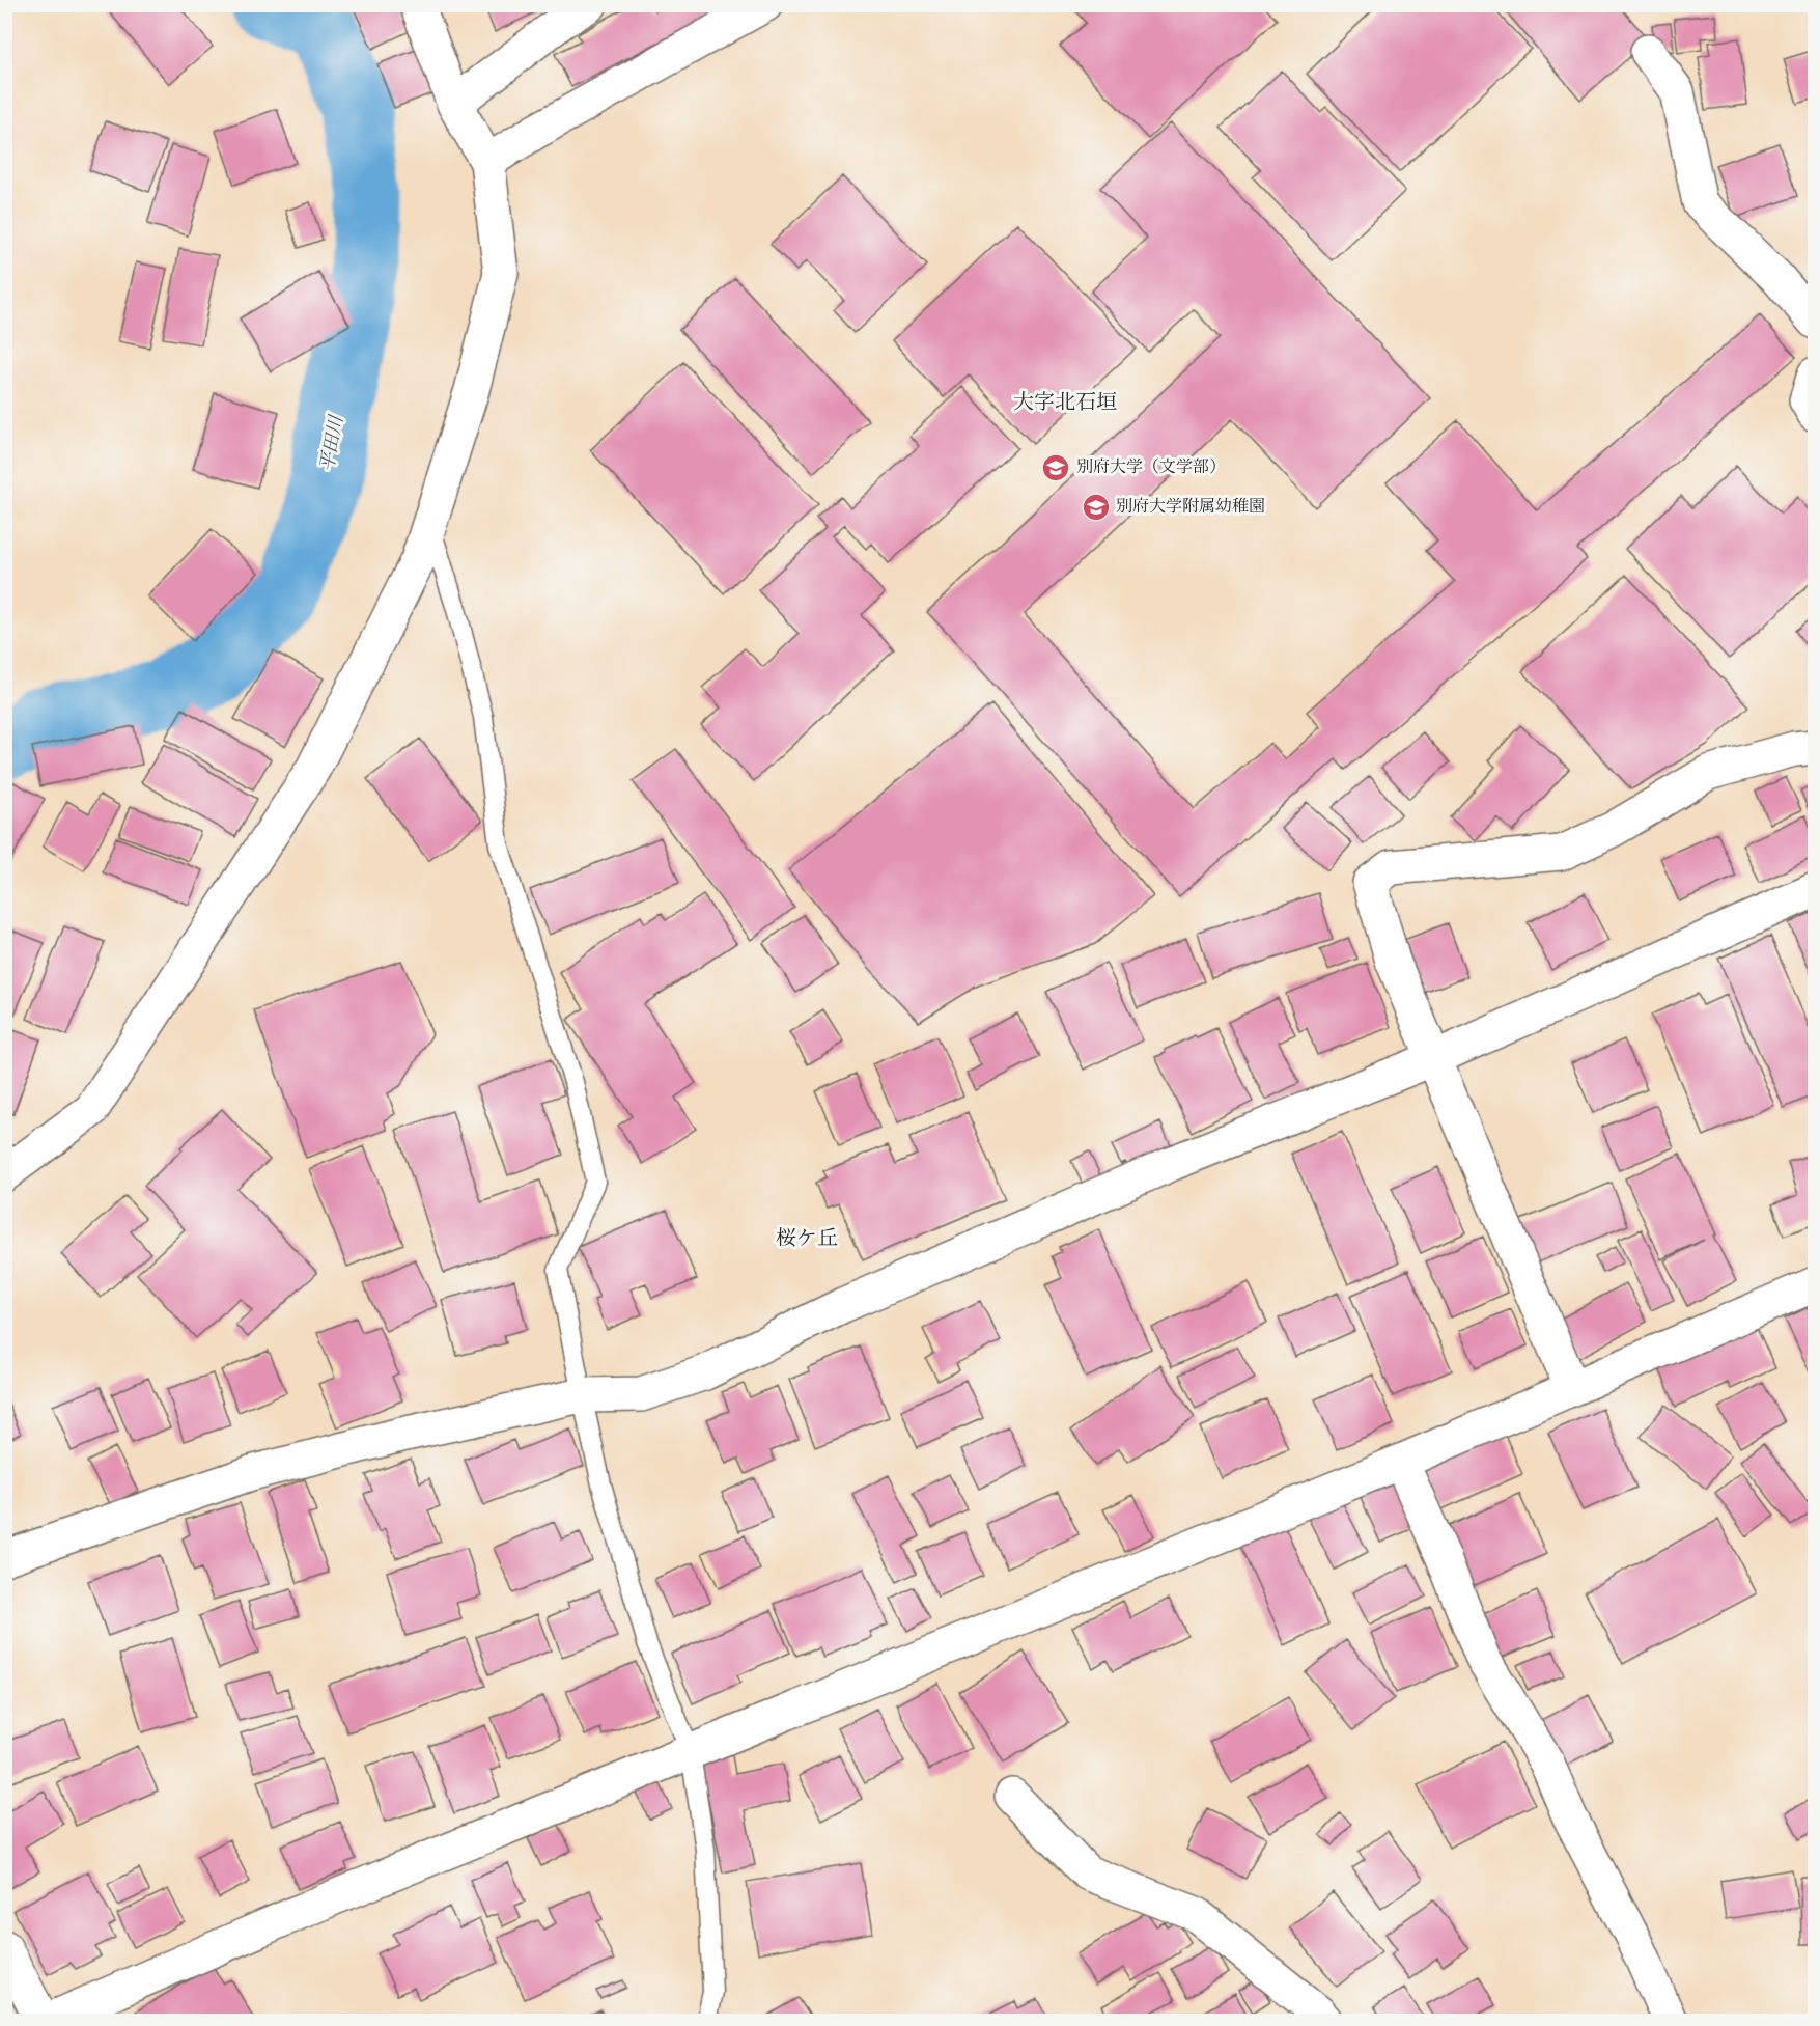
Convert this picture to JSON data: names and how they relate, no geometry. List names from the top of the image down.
{
  "districts": ["大字北石垣", "桜ケ丘"],
  "water": ["平田川"],
  "places": {
    "school or university": ["別府大学（文学部）", "別府大学附属幼稚園"]
  }
}
